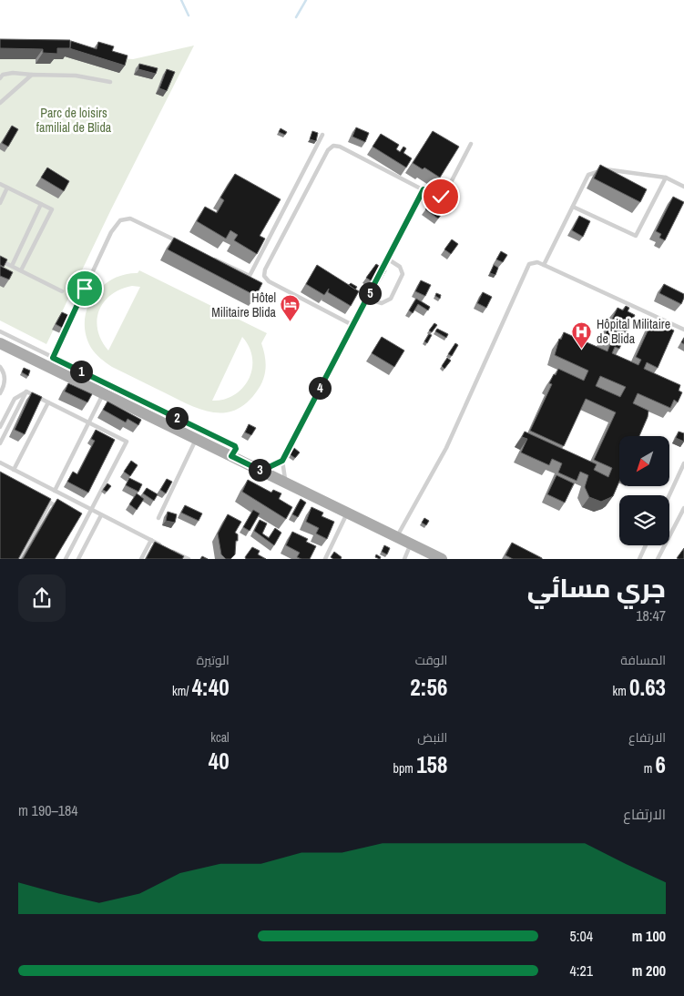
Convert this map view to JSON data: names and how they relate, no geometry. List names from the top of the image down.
{
  "parks": ["Parc de loisirs familial de Blida"],
  "places": {
    "hotel": ["Hôtel Militaire Blida"],
    "hospital": ["Hôpital Militaire de Blida"]
  },
  "north": "bottom left",
  "page": {
    "pins": [
      "5",
      "1",
      "4",
      "2",
      "3"
    ],
    "heading": ["جري مسائي", "18:47"],
    "stats": [
      ["المسافة", "0.63 km"],
      ["الوقت", "2:56"],
      ["الوتيرة", "4:40 /km"],
      ["الارتفاع", "6 m"],
      ["النبض", "158 bpm"],
      ["kcal", "40"]
    ],
    "chart": ["الارتفاع", "184–190 m"],
    "list": [
      {
        "name": "100 m",
        "note": "5:04"
      },
      {
        "name": "200 m",
        "note": "4:21"
      }
    ]
  }
}
